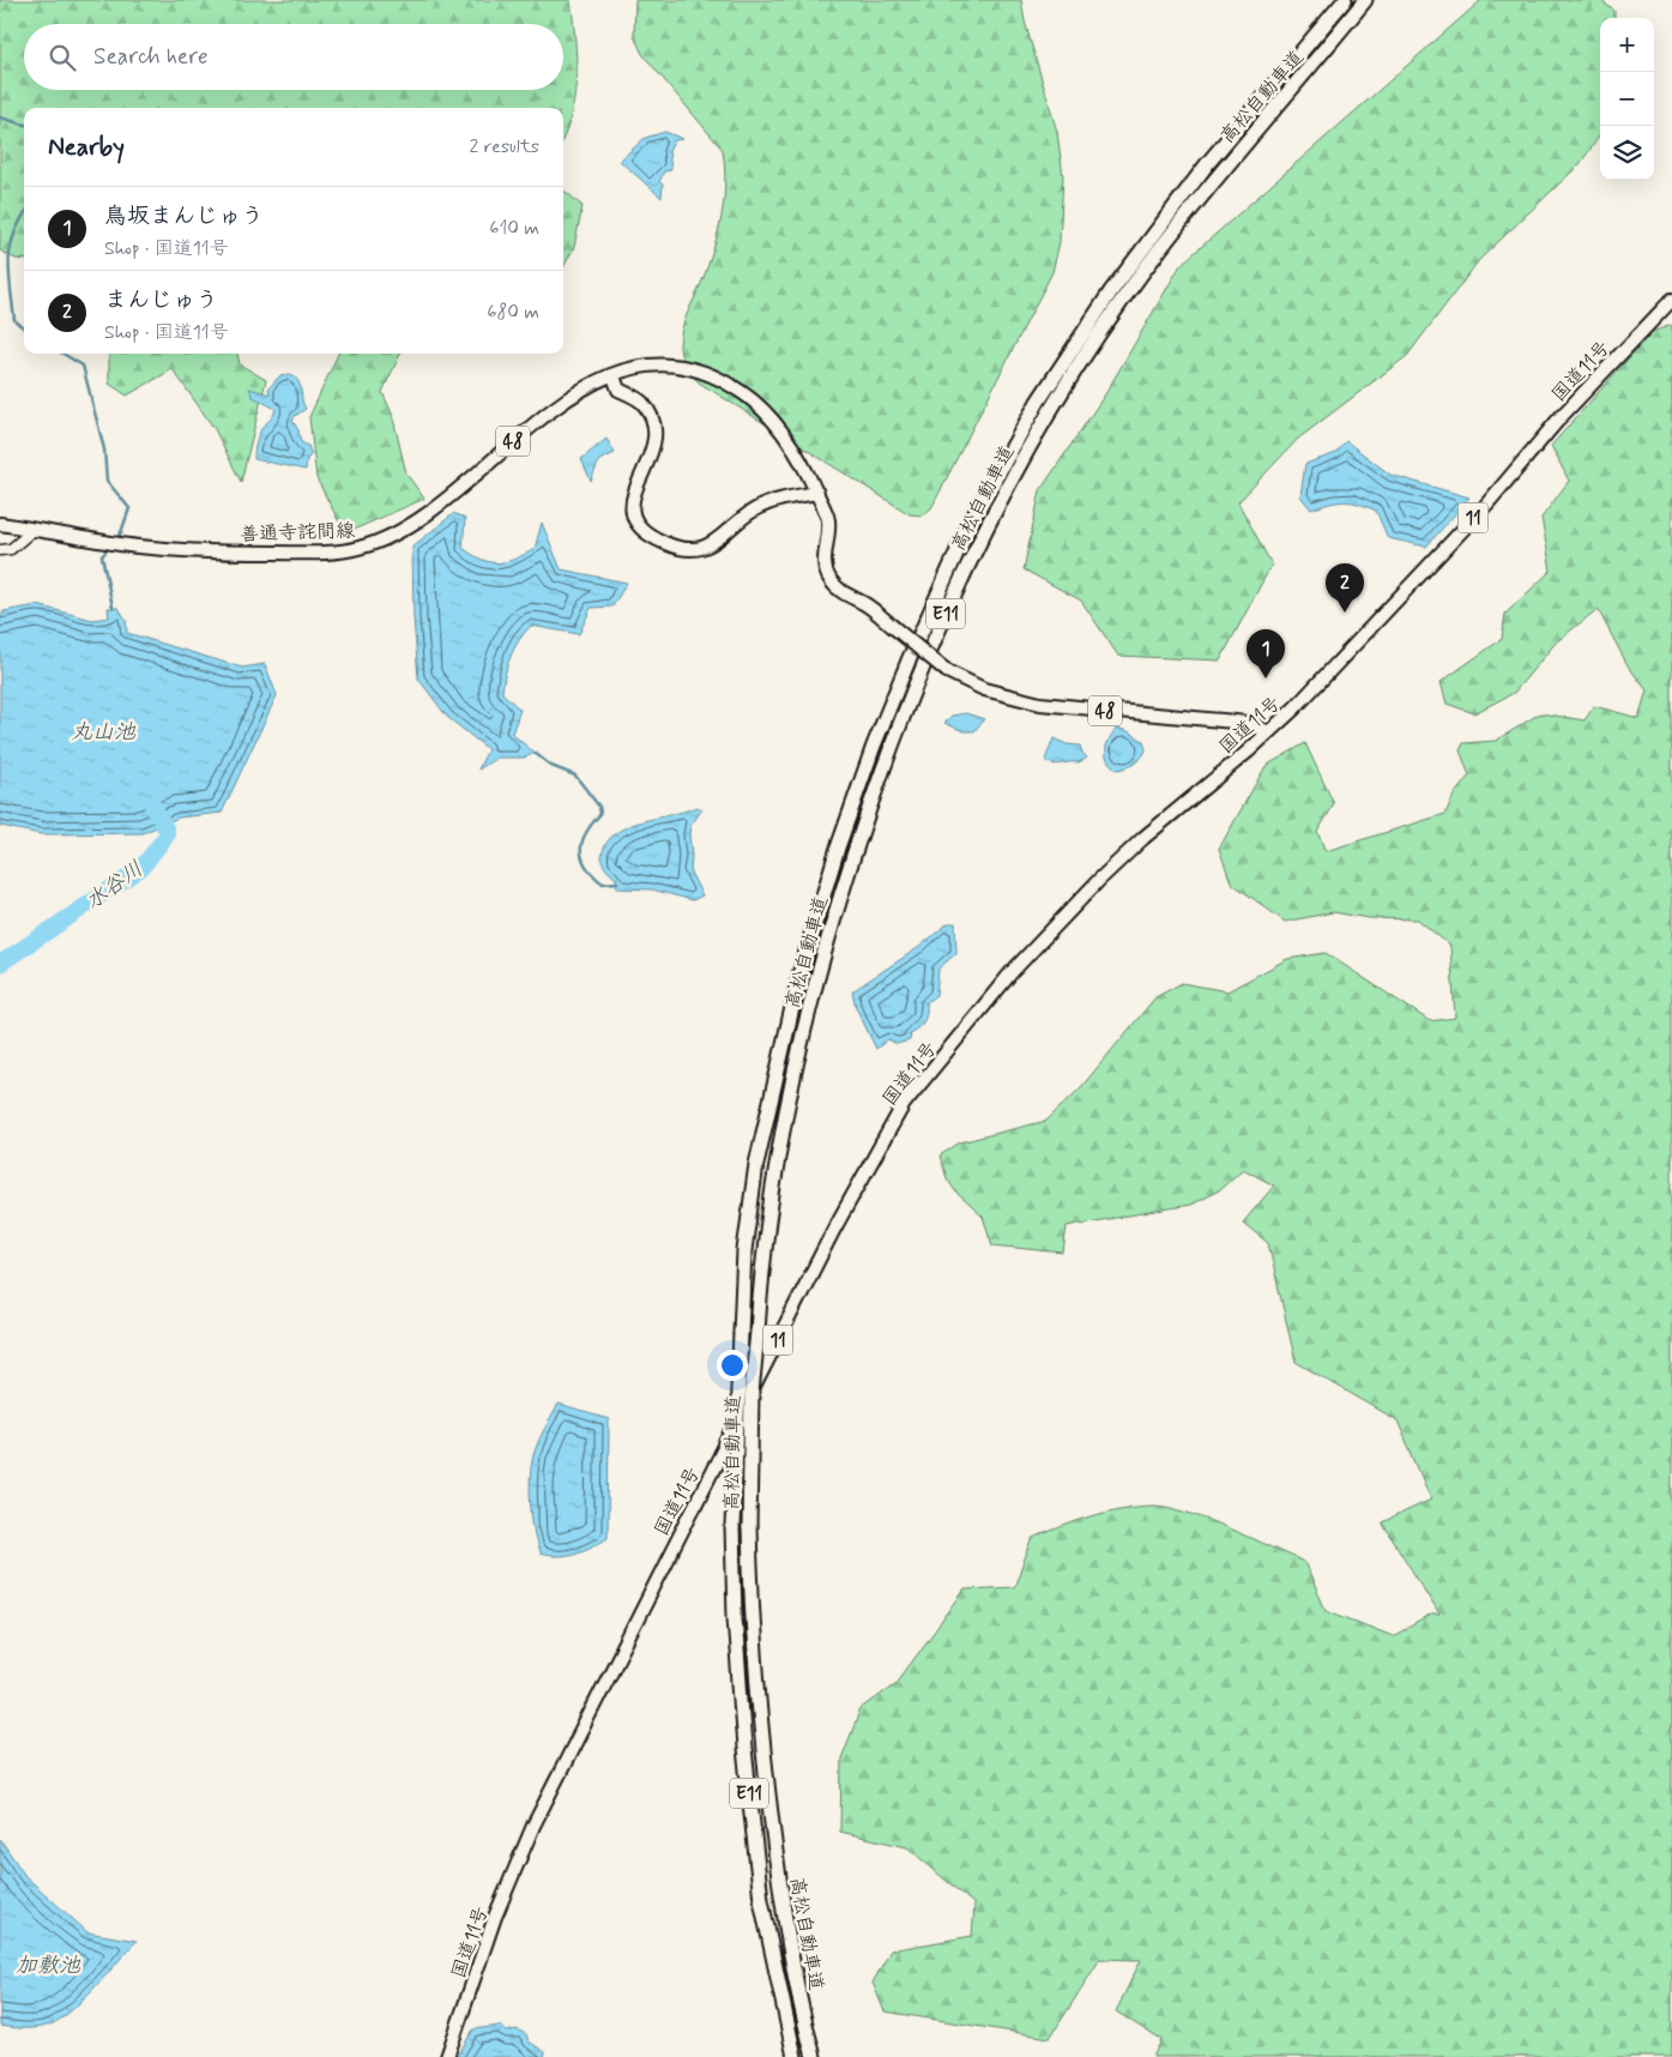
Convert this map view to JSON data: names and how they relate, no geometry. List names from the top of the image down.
{
  "streets": {
    "highway": ["高松自動車道", "E11"],
    "main road": [
      "国道11号",
      "48",
      "11",
      "善通寺詫間線"
    ]
  },
  "crossings": [
    ["国道11号", "善通寺詫間線"]
  ],
  "water": ["丸山池", "水谷川", "加敷池"],
  "page": {
    "map_buttons": ["+", "−"],
    "search": "Search here",
    "heading": ["Nearby", "2 results"],
    "list": [
      {
        "mark": "1",
        "name": "鳥坂まんじゅう",
        "note": "Shop · 国道11号",
        "value": "610 m"
      },
      {
        "mark": "2",
        "name": "まんじゅう",
        "note": "Shop · 国道11号",
        "value": "680 m"
      }
    ],
    "pins": ["2", "1"]
  }
}
